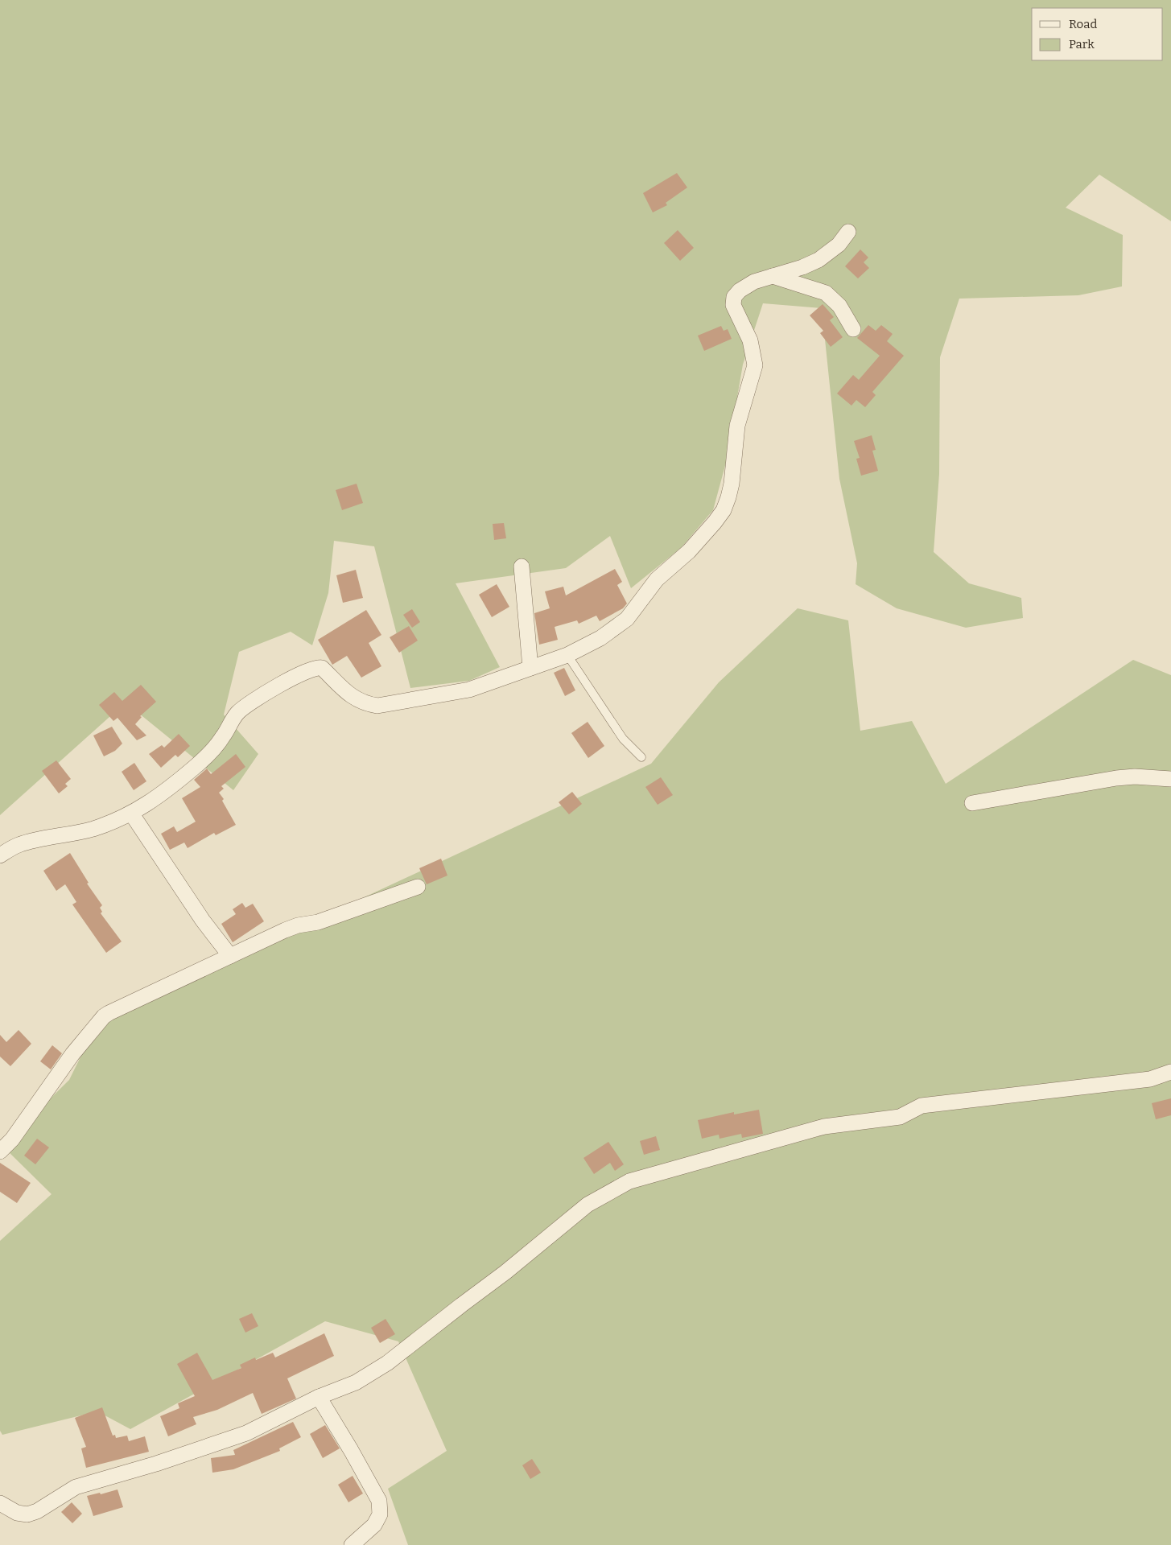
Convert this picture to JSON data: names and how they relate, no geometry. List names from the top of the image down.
{
  "legend": ["Road", "Park"]
}
